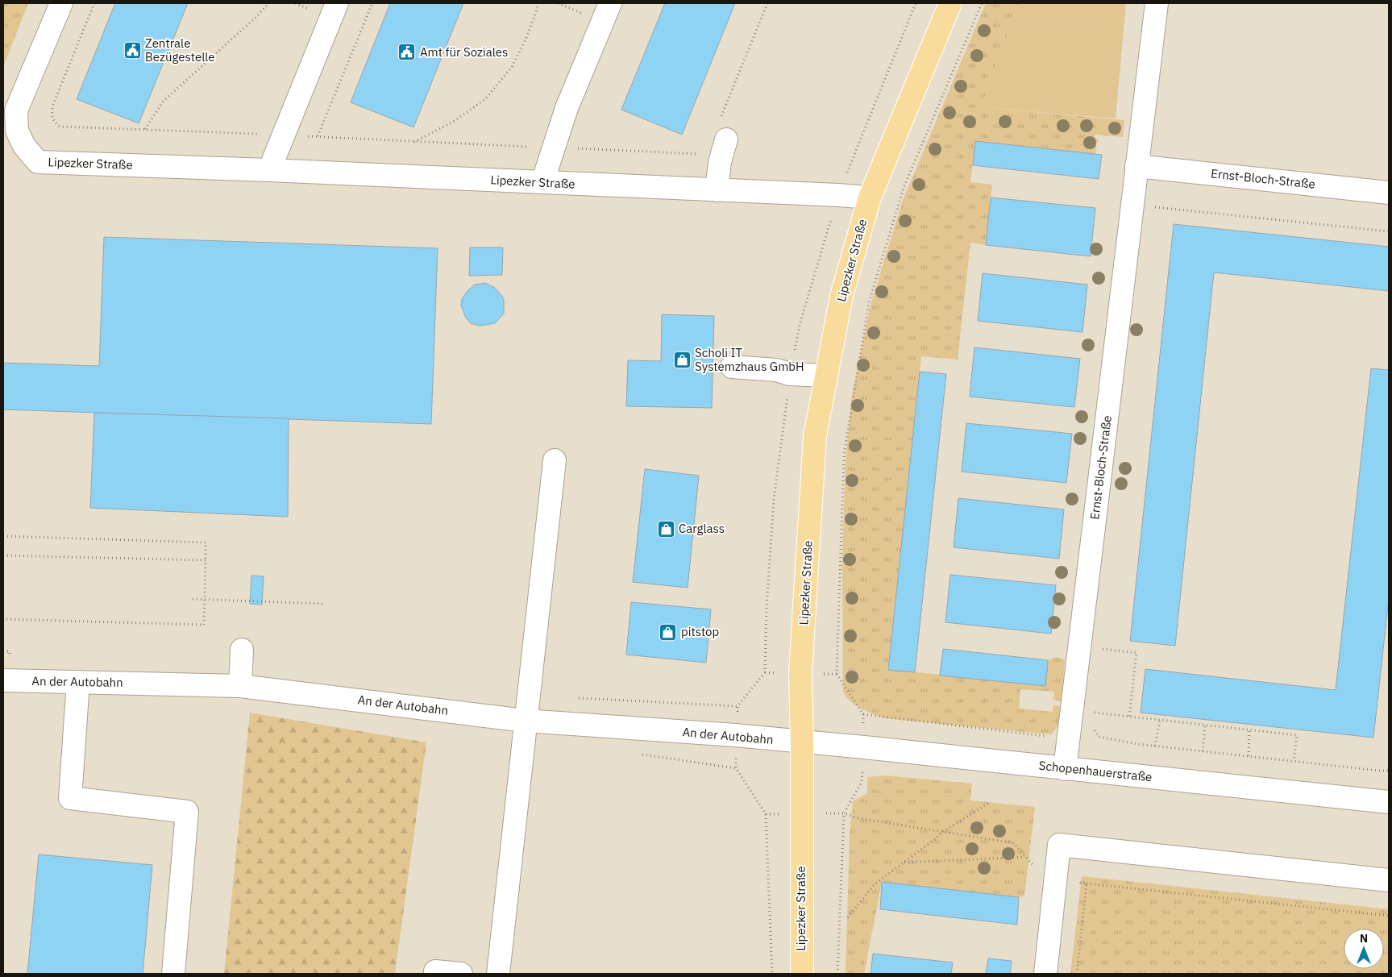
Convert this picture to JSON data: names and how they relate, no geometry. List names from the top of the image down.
{
  "streets": {
    "main road": ["Lipezker Straße"],
    "street": ["Ernst-Bloch-Straße", "An der Autobahn", "Schopenhauerstraße"]
  },
  "crossings": [
    ["Lipezker Straße", "An der Autobahn"],
    ["Lipezker Straße", "Schopenhauerstraße"],
    ["Ernst-Bloch-Straße", "Schopenhauerstraße"],
    ["An der Autobahn", "Schopenhauerstraße"]
  ],
  "places": {
    "public building": ["Zentrale Bezügestelle", "Amt für Soziales"],
    "shop": ["Scholi IT Systemzhaus GmbH", "Carglass", "pitstop"]
  },
  "north": "top"
}
